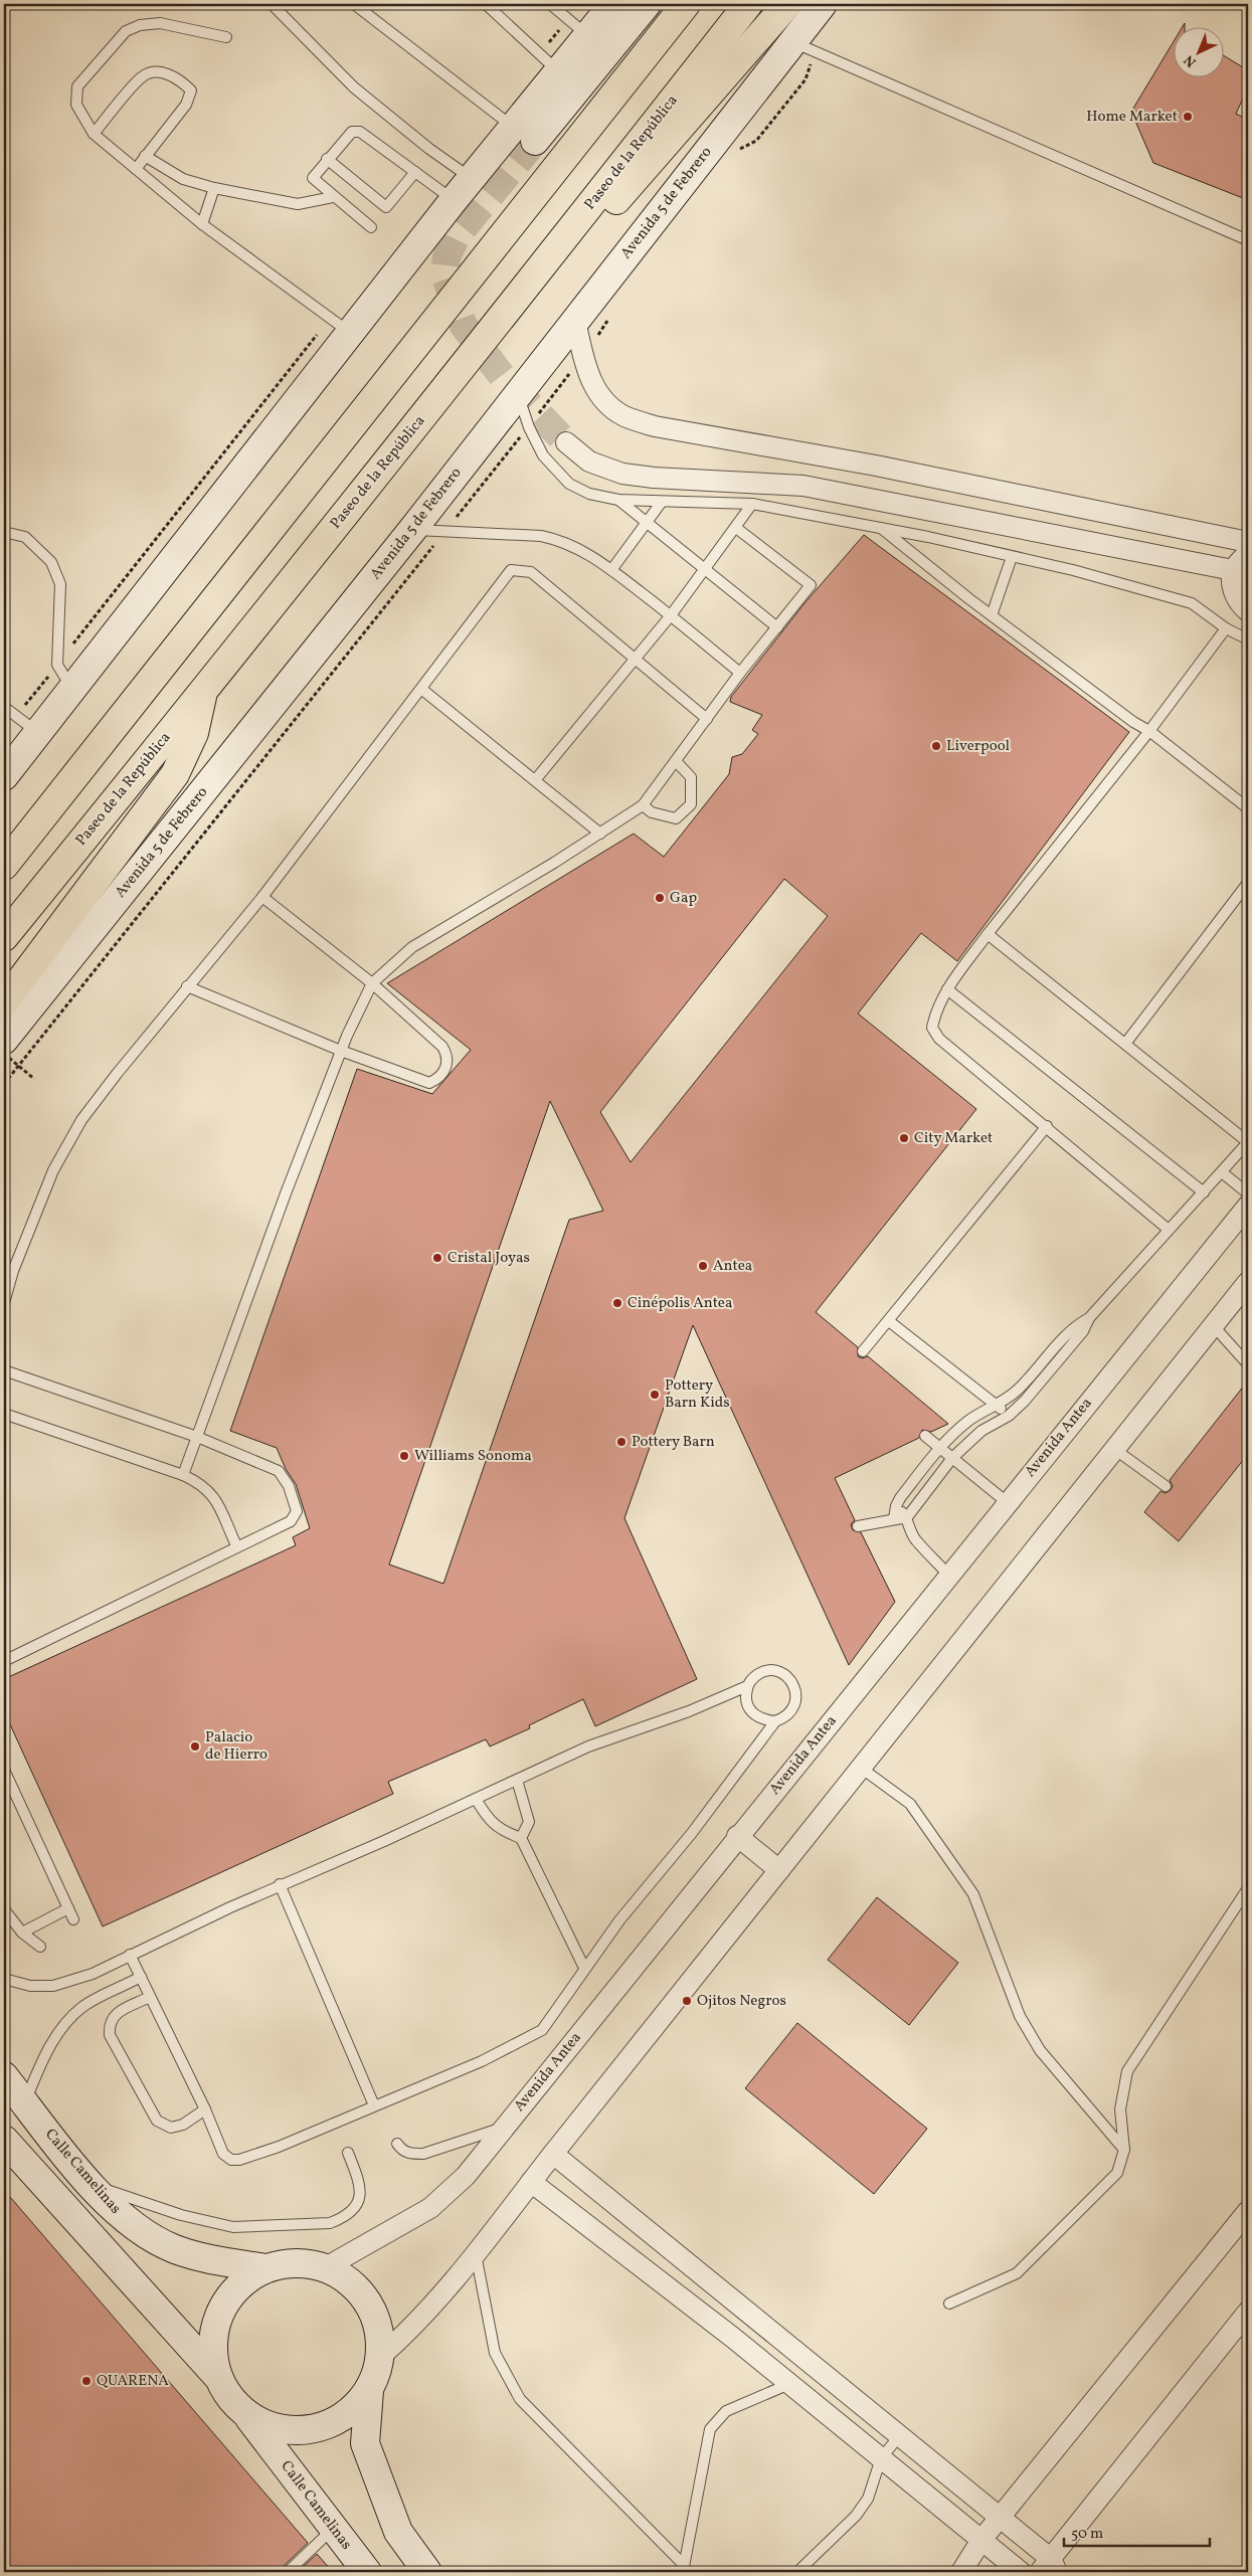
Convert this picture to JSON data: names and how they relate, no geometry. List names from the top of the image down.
{
  "streets": {
    "highway": ["Paseo de la República"],
    "main road": ["Avenida 5 de Febrero", "Calle Camelinas"],
    "street": ["Avenida Antea"]
  },
  "crossings": [
    ["Avenida Antea", "Calle Camelinas"]
  ],
  "places": [
    "Home Market",
    "Liverpool",
    "Gap",
    "City Market",
    "Cristal Joyas",
    "Antea",
    "Cinépolis Antea",
    "Pottery Barn Kids",
    "Pottery Barn",
    "Williams Sonoma",
    "Palacio de Hierro",
    "Ojitos Negros",
    "QUARENA"
  ],
  "scale_bar": "50 m",
  "north": "bottom left"
}
